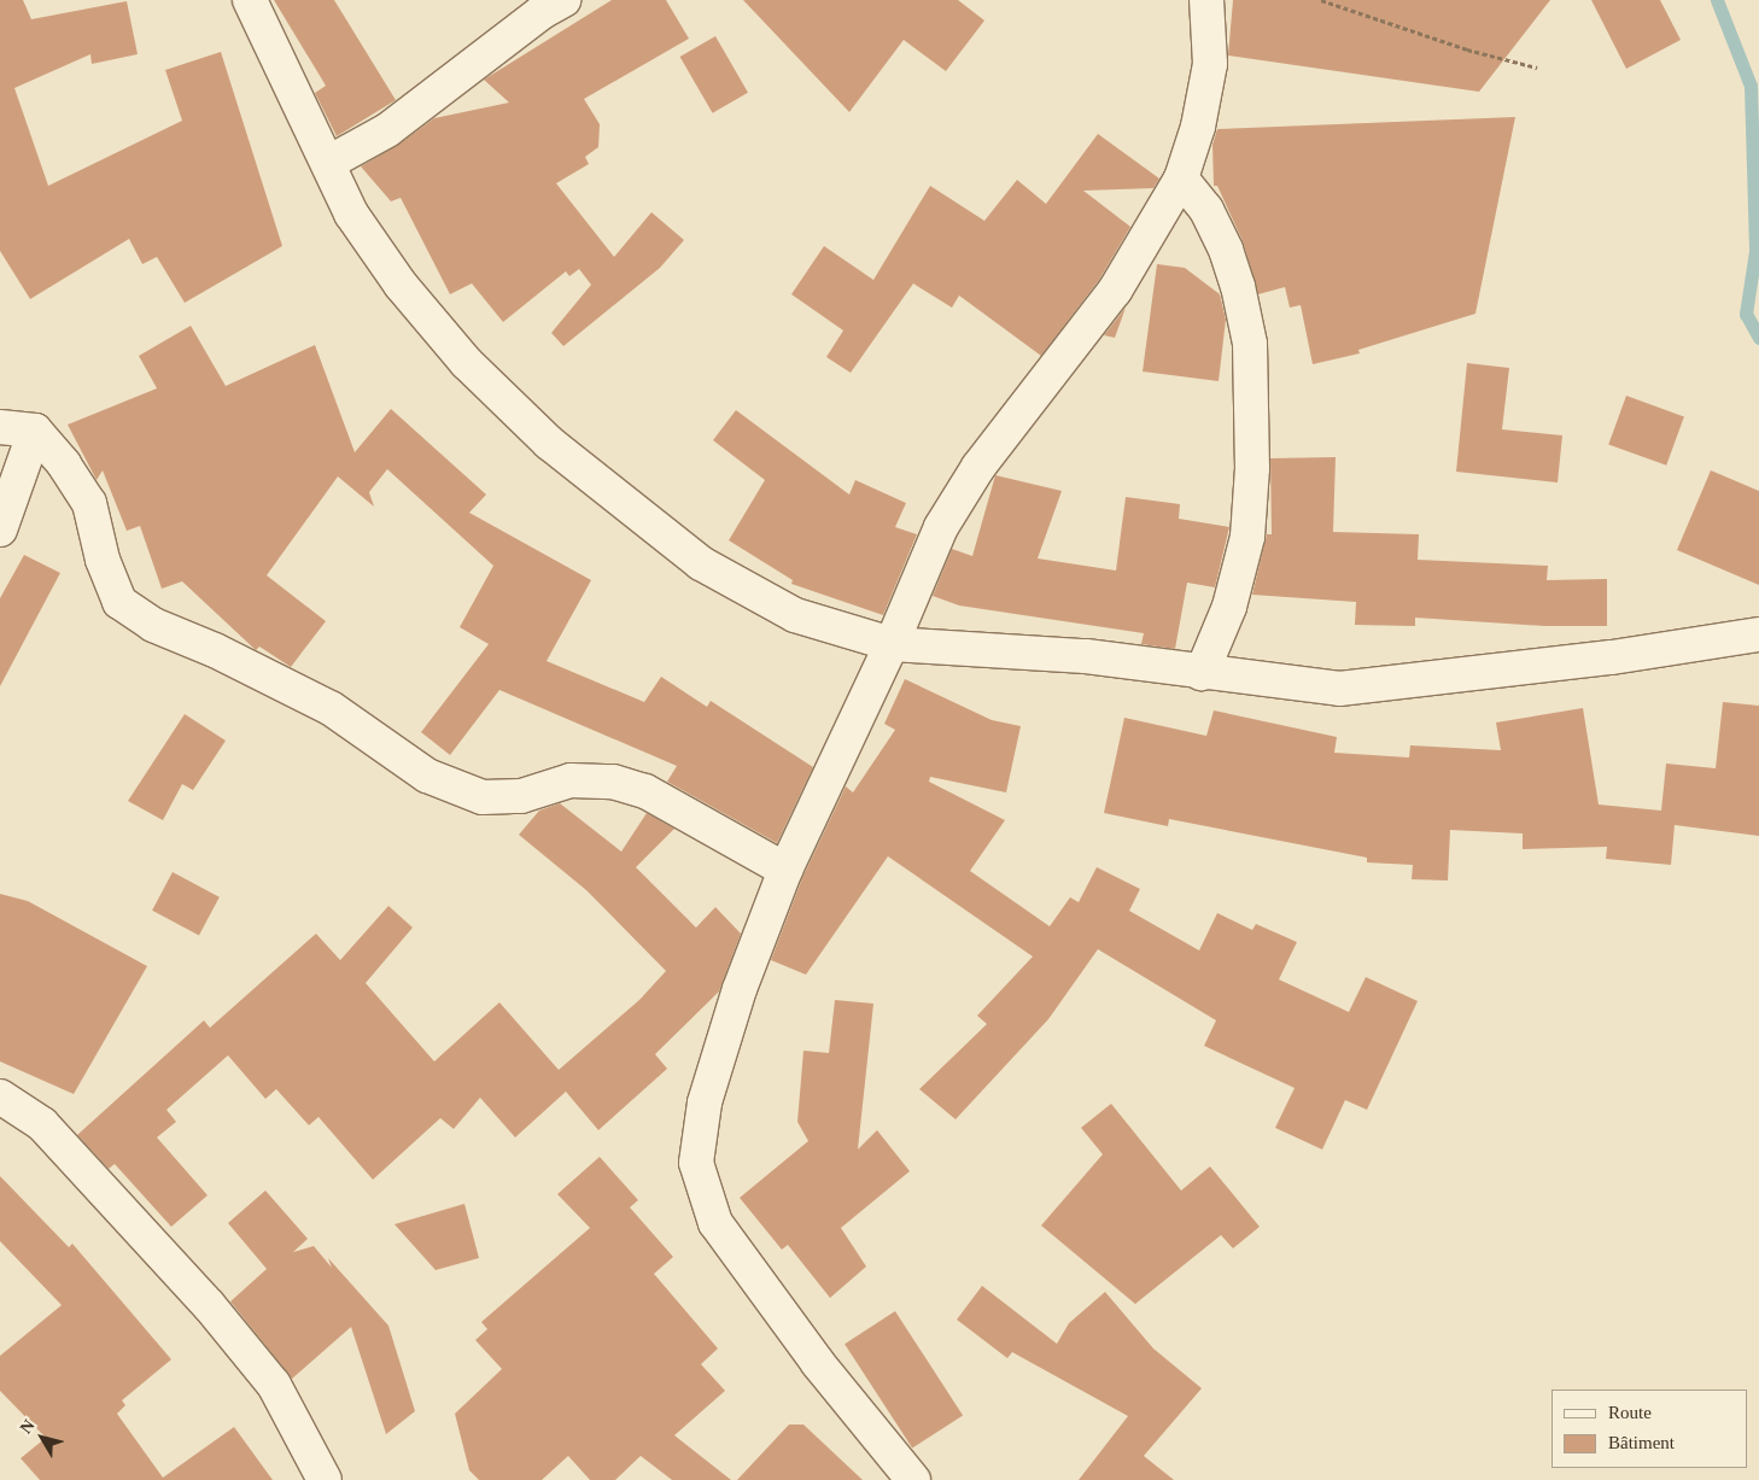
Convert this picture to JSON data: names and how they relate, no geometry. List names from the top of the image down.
{
  "legend": ["Route", "Bâtiment"],
  "north": "top left"
}
